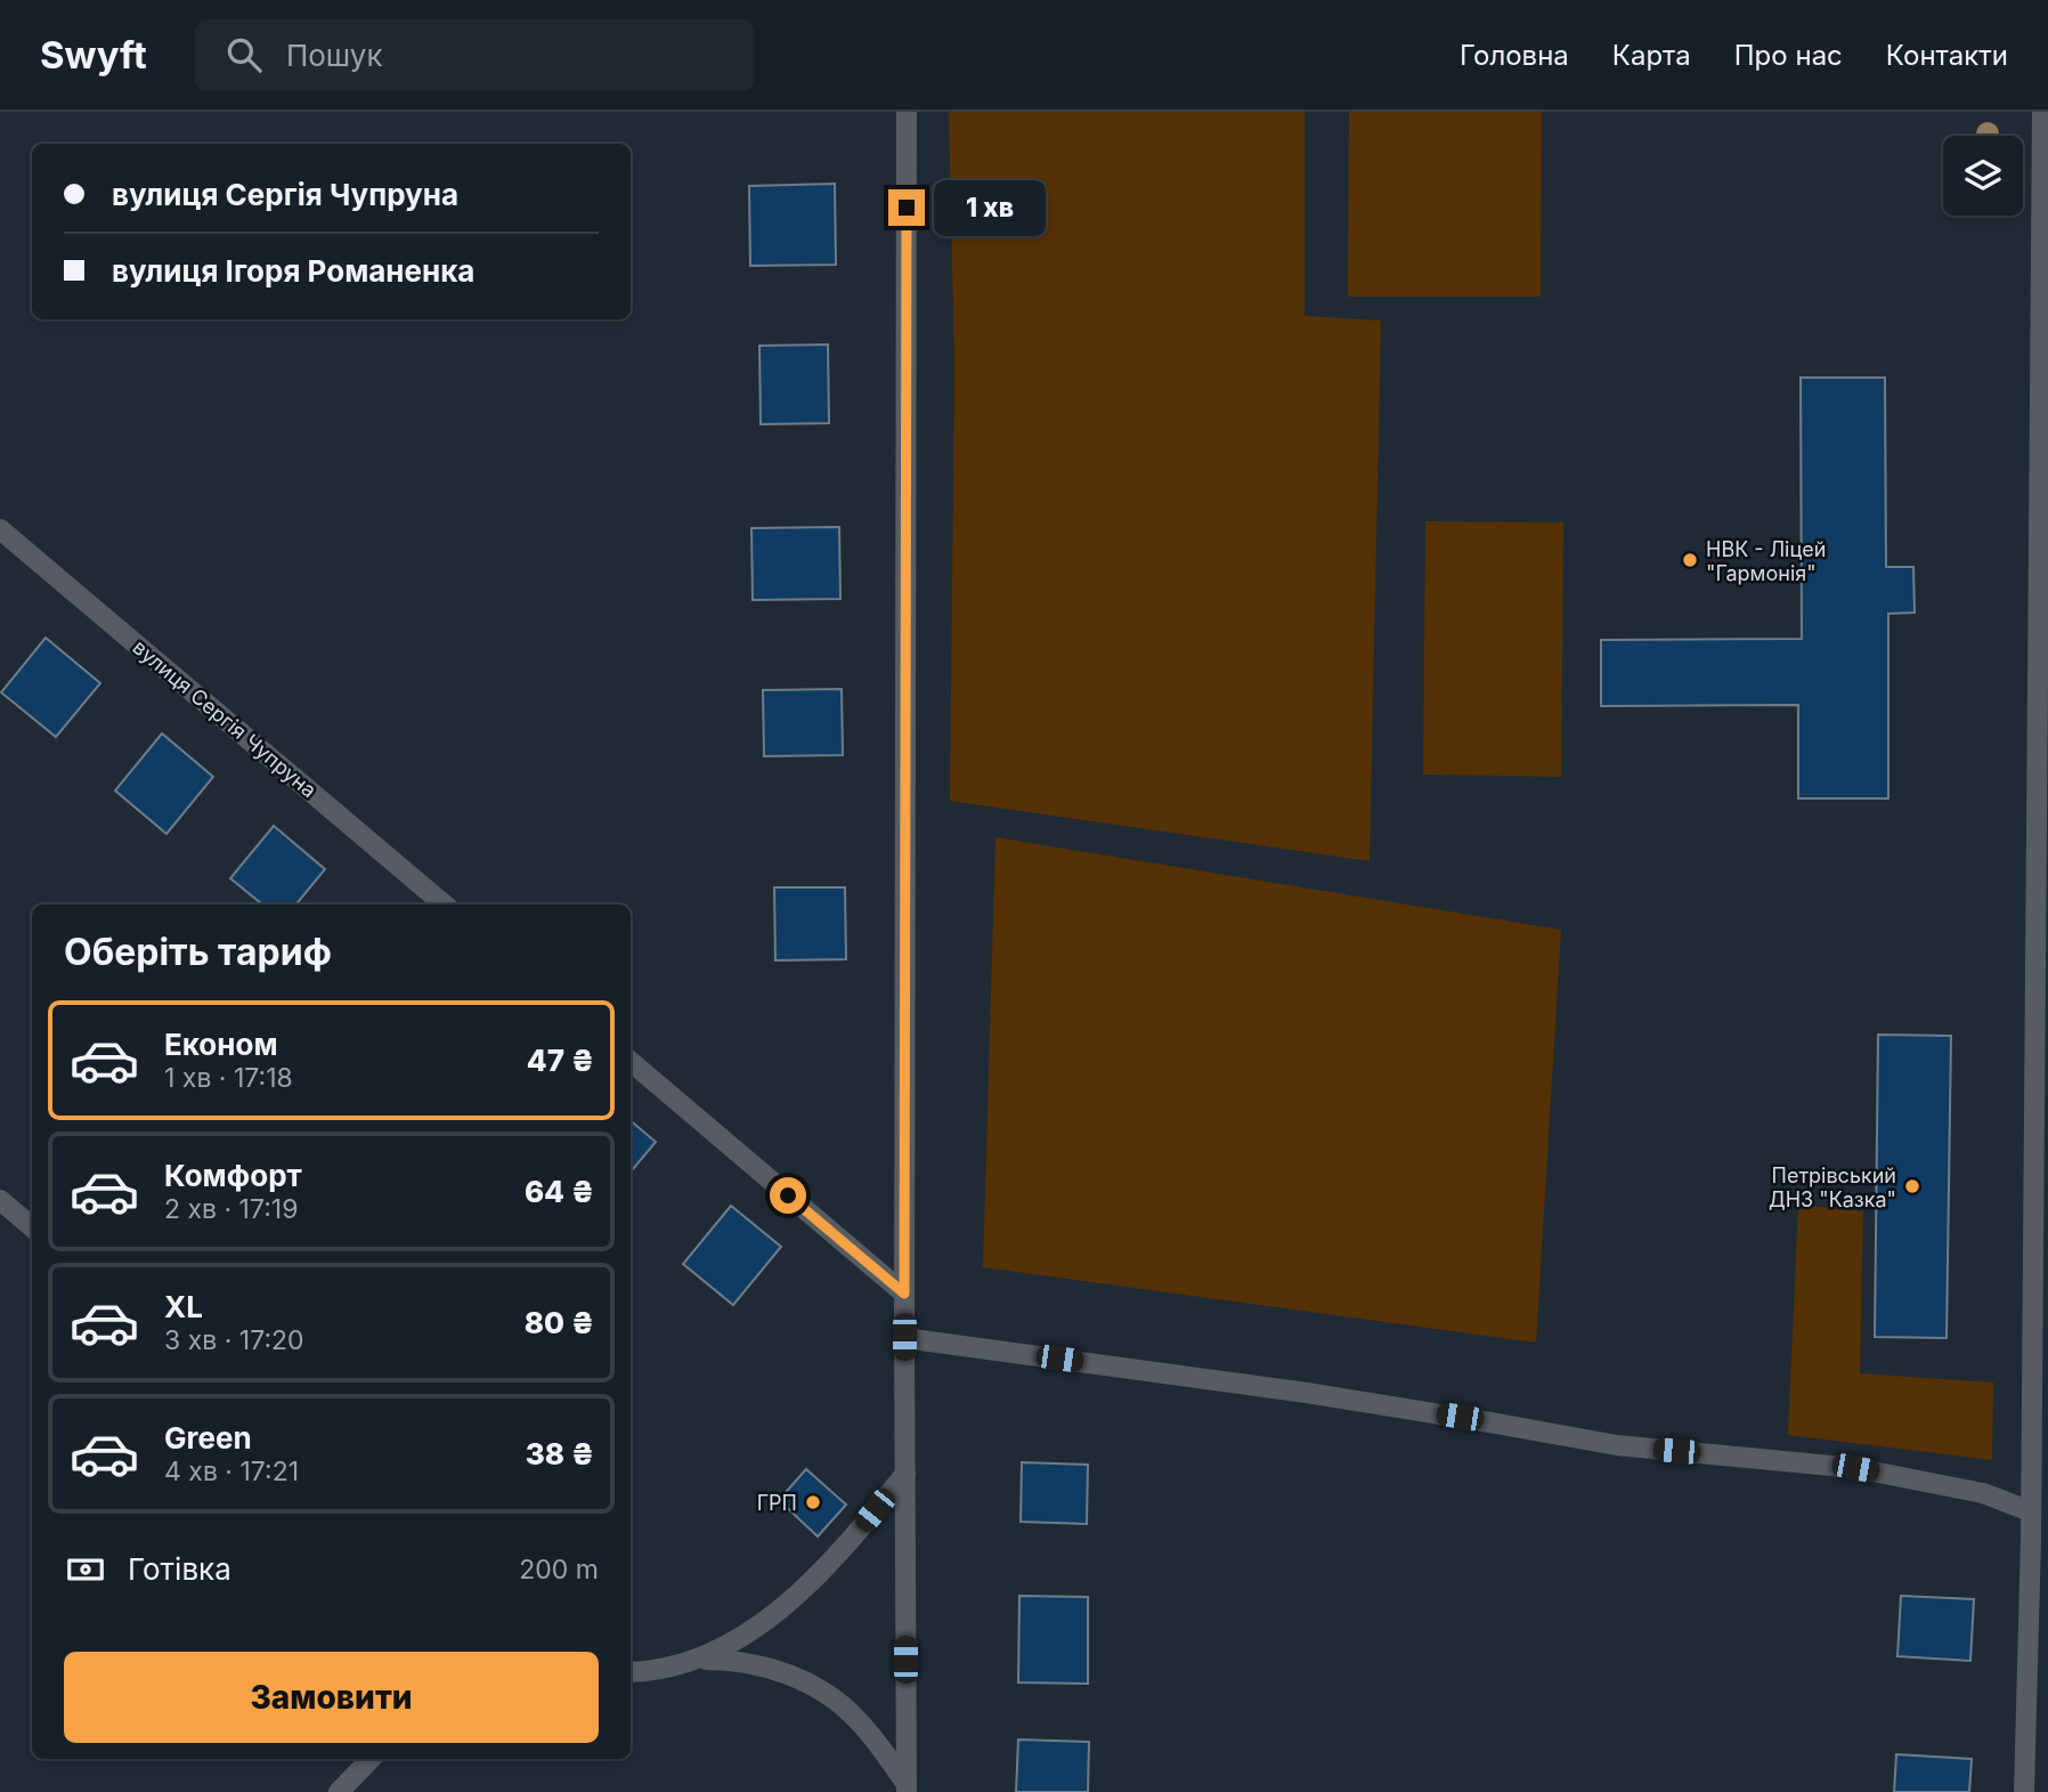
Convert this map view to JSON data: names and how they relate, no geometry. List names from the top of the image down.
{
  "streets": {
    "street": ["вулиця Сергія Чупруна"]
  },
  "places": ["НВК - Ліцей \"Гармонія\"", "Петрівський ДНЗ \"Казка\"", "ГРП"],
  "page": {
    "header": "Swyft",
    "search": "Пошук",
    "nav": [
      "Головна",
      "Карта",
      "Про нас",
      "Контакти"
    ],
    "banner": ["вулиця Сергія Чупруна", "вулиця Ігоря Романенка"],
    "bubble": "1 хв",
    "heading": "Оберіть тариф",
    "list": [
      {
        "name": "Економ",
        "note": "1 хв · 17:18",
        "value": "47 ₴"
      },
      {
        "name": "Комфорт",
        "note": "2 хв · 17:19",
        "value": "64 ₴"
      },
      {
        "name": "XL",
        "note": "3 хв · 17:20",
        "value": "80 ₴"
      },
      {
        "name": "Green",
        "note": "4 хв · 17:21",
        "value": "38 ₴"
      }
    ],
    "pay": ["Готівка", "200 m"],
    "buttons": "Замовити"
  }
}
